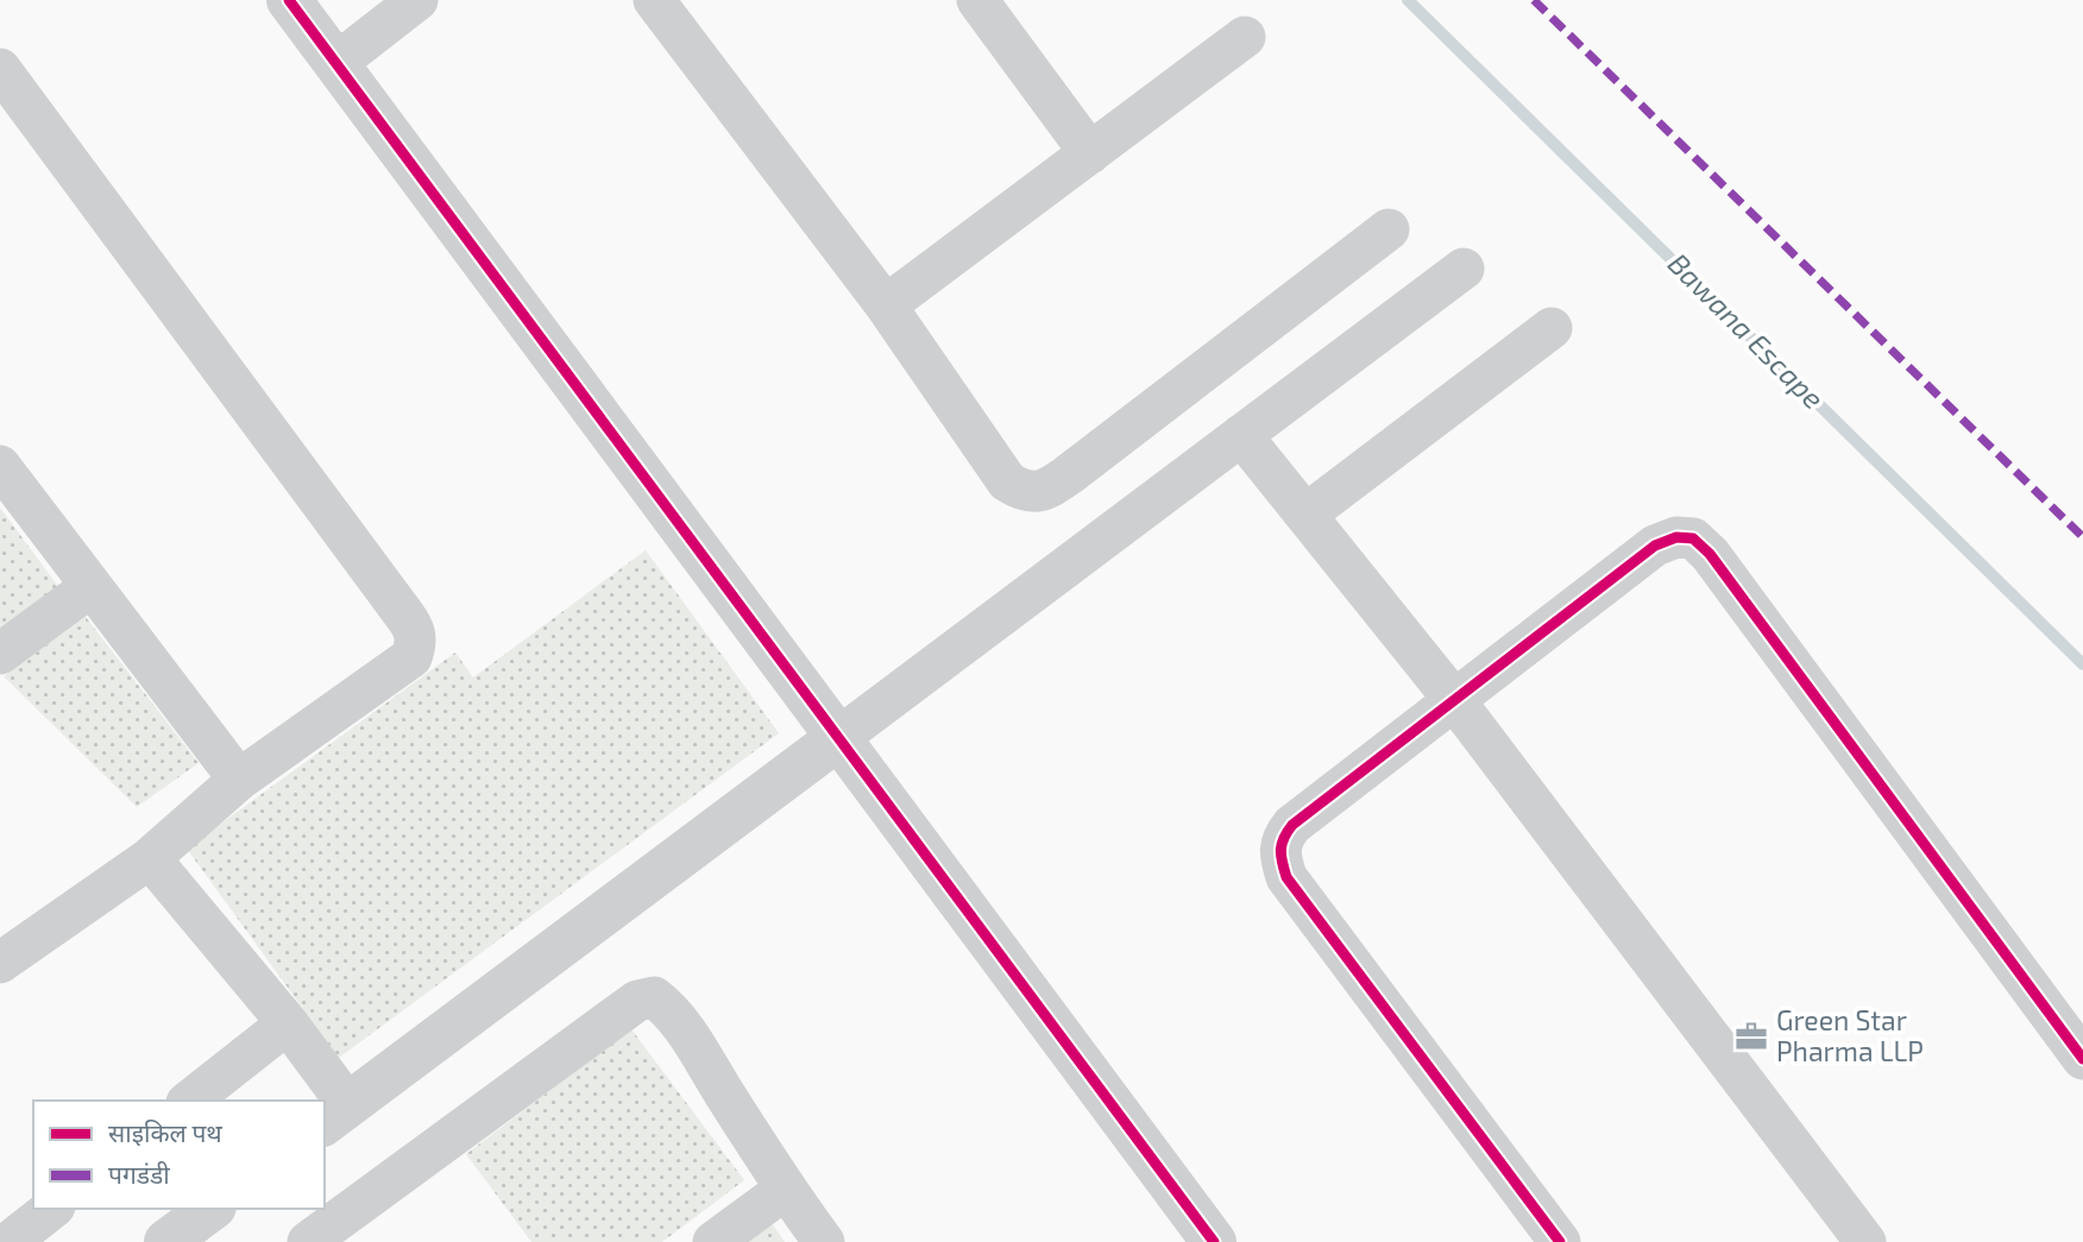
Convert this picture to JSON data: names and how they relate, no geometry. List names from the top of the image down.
{
  "water": ["Bawana Escape"],
  "places": {
    "office": ["Green Star Pharma LLP"]
  },
  "legend": ["साइकिल पथ", "पगडंडी"]
}
